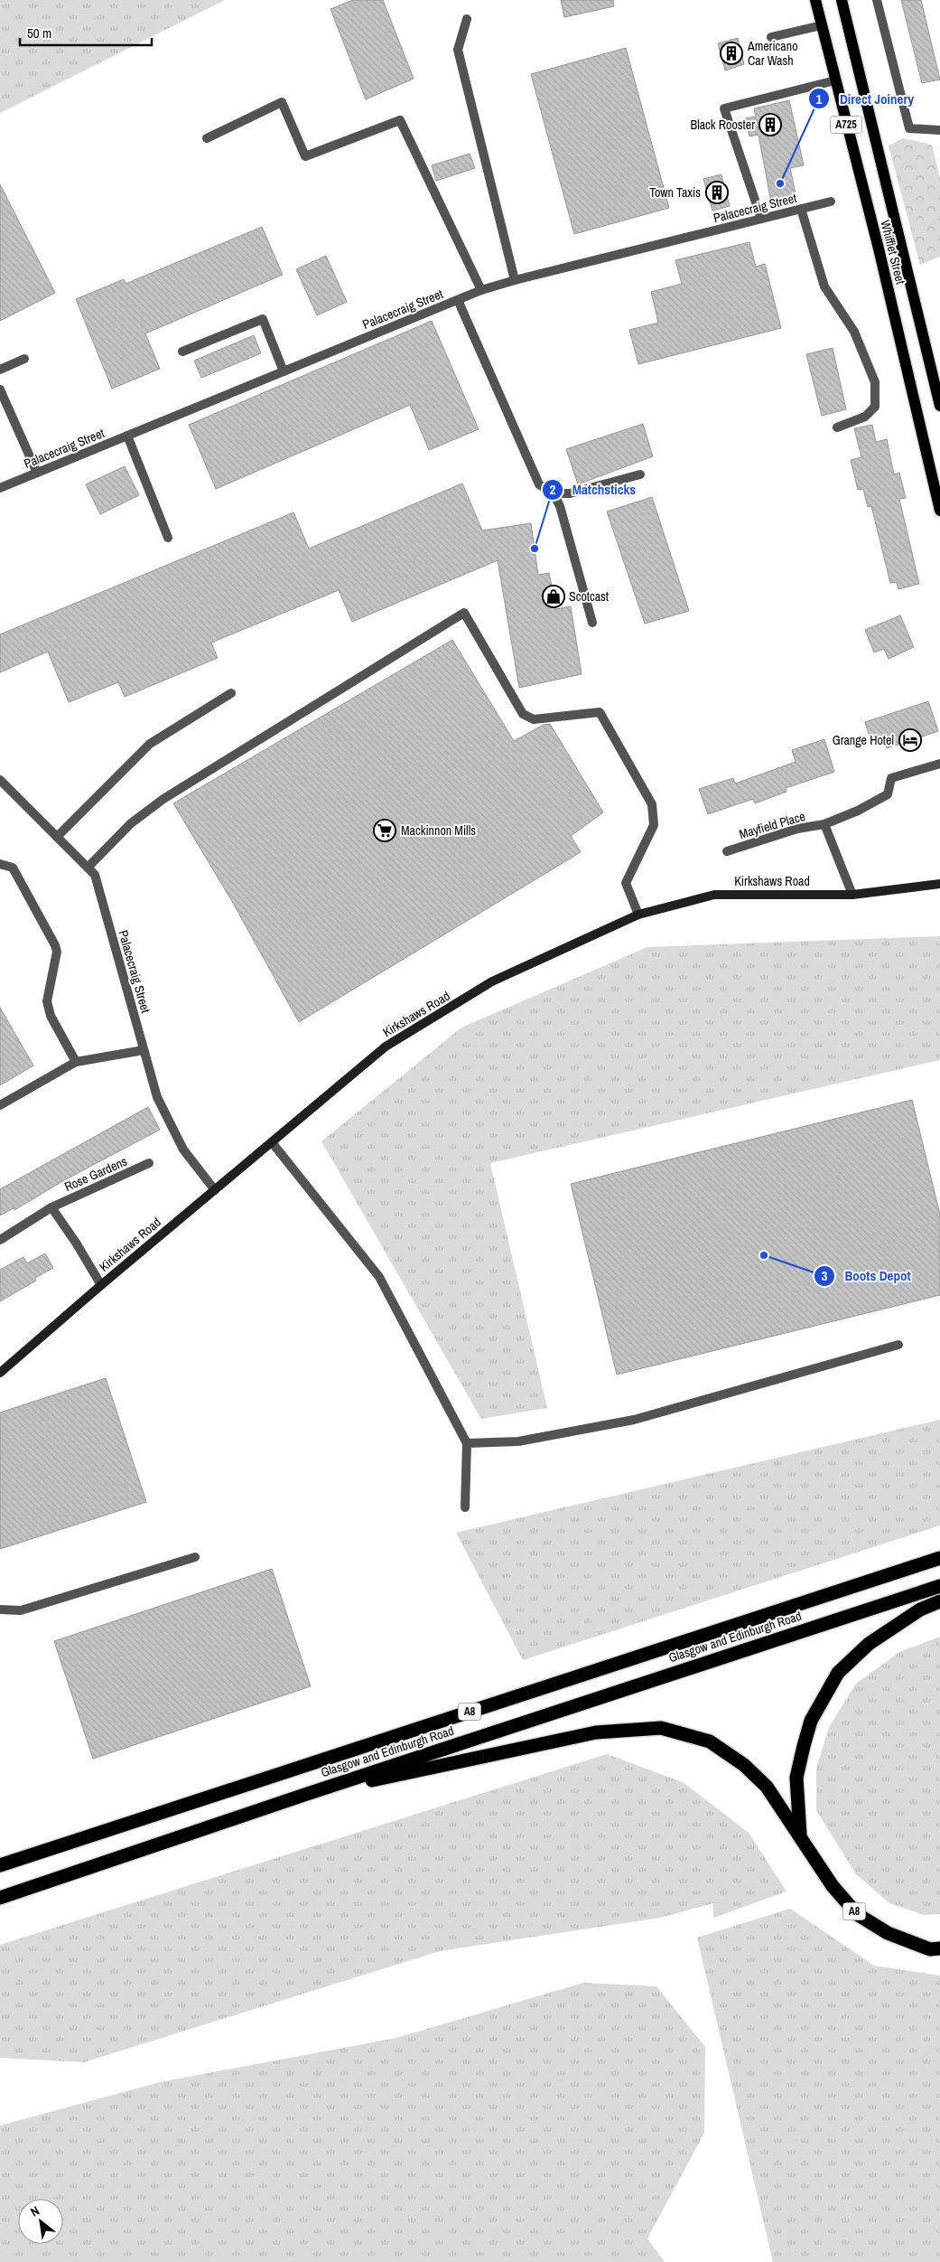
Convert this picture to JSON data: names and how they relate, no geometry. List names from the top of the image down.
{
  "streets": {
    "highway": ["Glasgow and Edinburgh Road", "A8"],
    "main road": ["A725", "Whifflet Street"],
    "street": [
      "Palacecraig Street",
      "Mayfield Place",
      "Kirkshaws Road",
      "Rose Gardens"
    ]
  },
  "crossings": [
    ["Palacecraig Street", "Kirkshaws Road"],
    ["Mayfield Place", "Kirkshaws Road"],
    ["Glasgow and Edinburgh Road", "A8"]
  ],
  "places": {
    "building": ["Americano Car Wash", "Black Rooster", "Town Taxis"],
    "other": ["Direct Joinery", "Matchsticks", "Boots Depot"],
    "shop": ["Scotcast"],
    "hotel": ["Grange Hotel"],
    "supermarket": ["Mackinnon Mills"]
  },
  "scale_bar": "50 m",
  "north": "top left"
}
